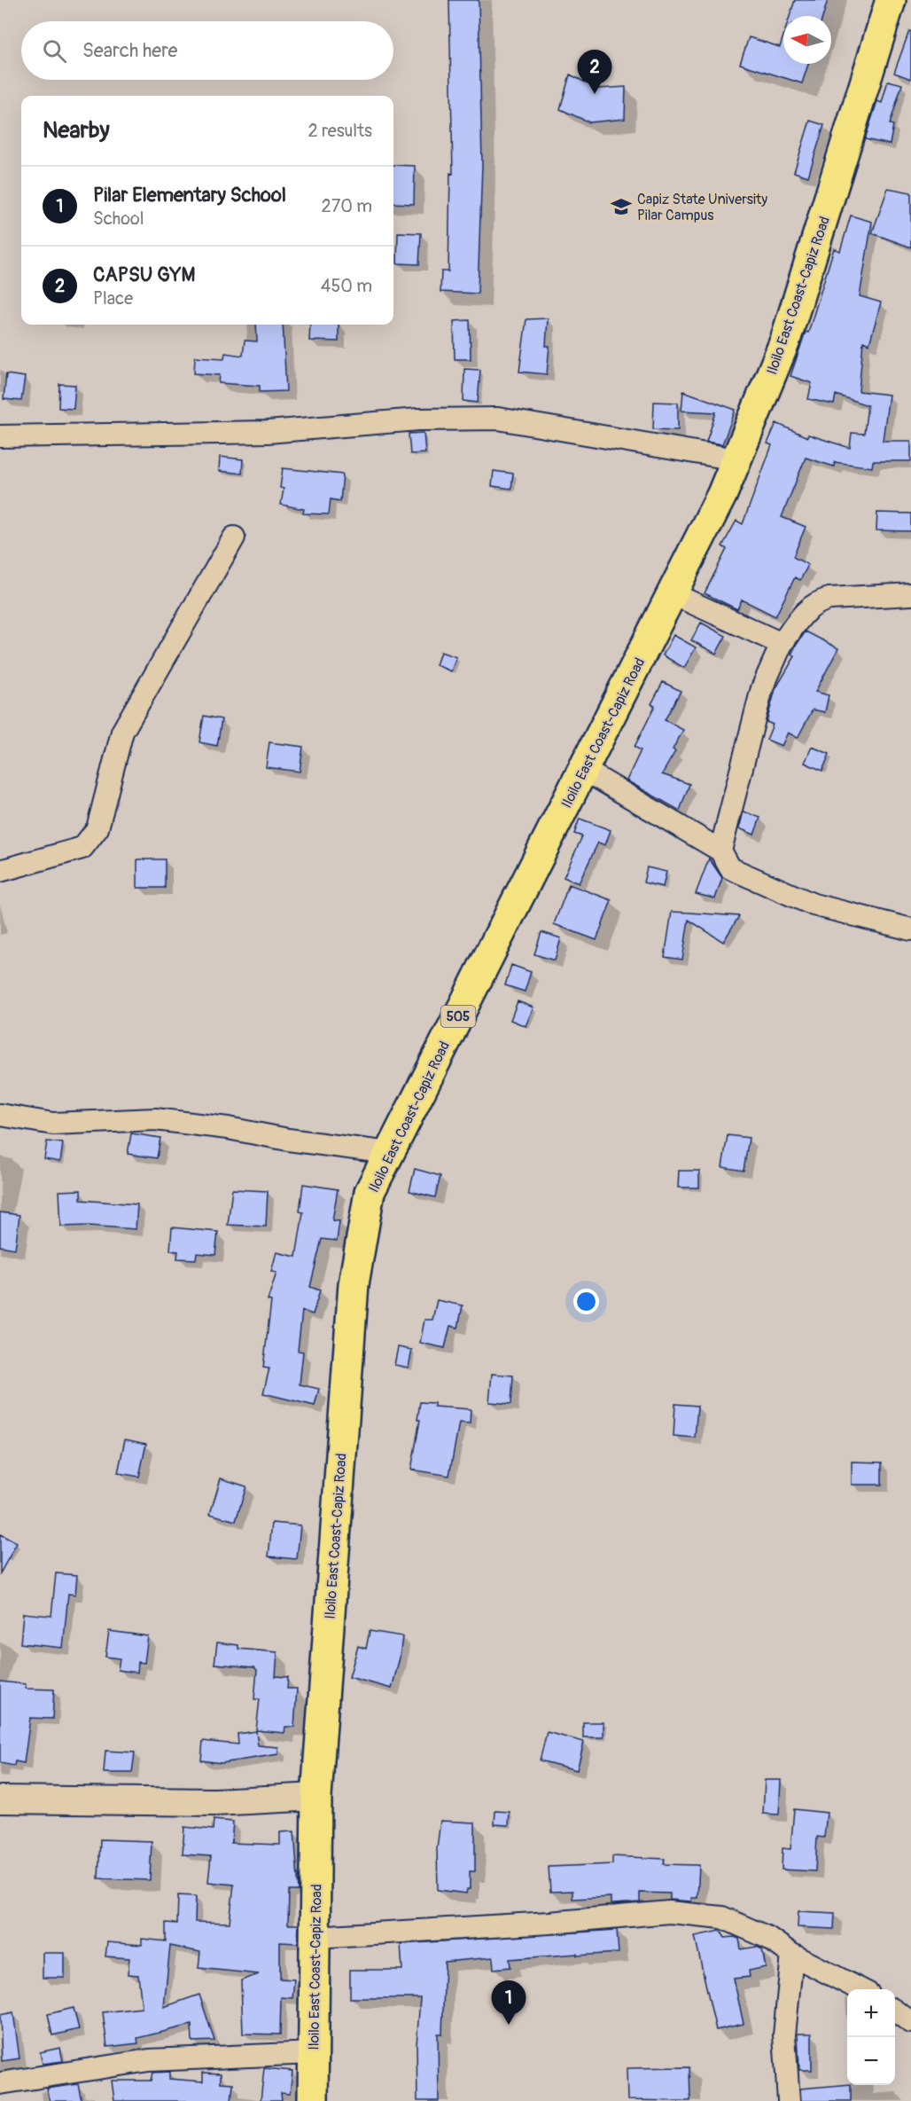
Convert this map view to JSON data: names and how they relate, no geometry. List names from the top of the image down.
{
  "streets": {
    "main road": ["Iloilo East Coast-Capiz Road", "505"]
  },
  "places": {
    "school or university": ["Capiz State University Pilar Campus"]
  },
  "north": "left",
  "page": {
    "search": "Search here",
    "pins": ["2", "1"],
    "heading": ["Nearby", "2 results"],
    "list": [
      {
        "mark": "1",
        "name": "Pilar Elementary School",
        "note": "School",
        "value": "270 m"
      },
      {
        "mark": "2",
        "name": "CAPSU GYM",
        "note": "Place",
        "value": "450 m"
      }
    ],
    "map_buttons": ["+", "−"]
  }
}
